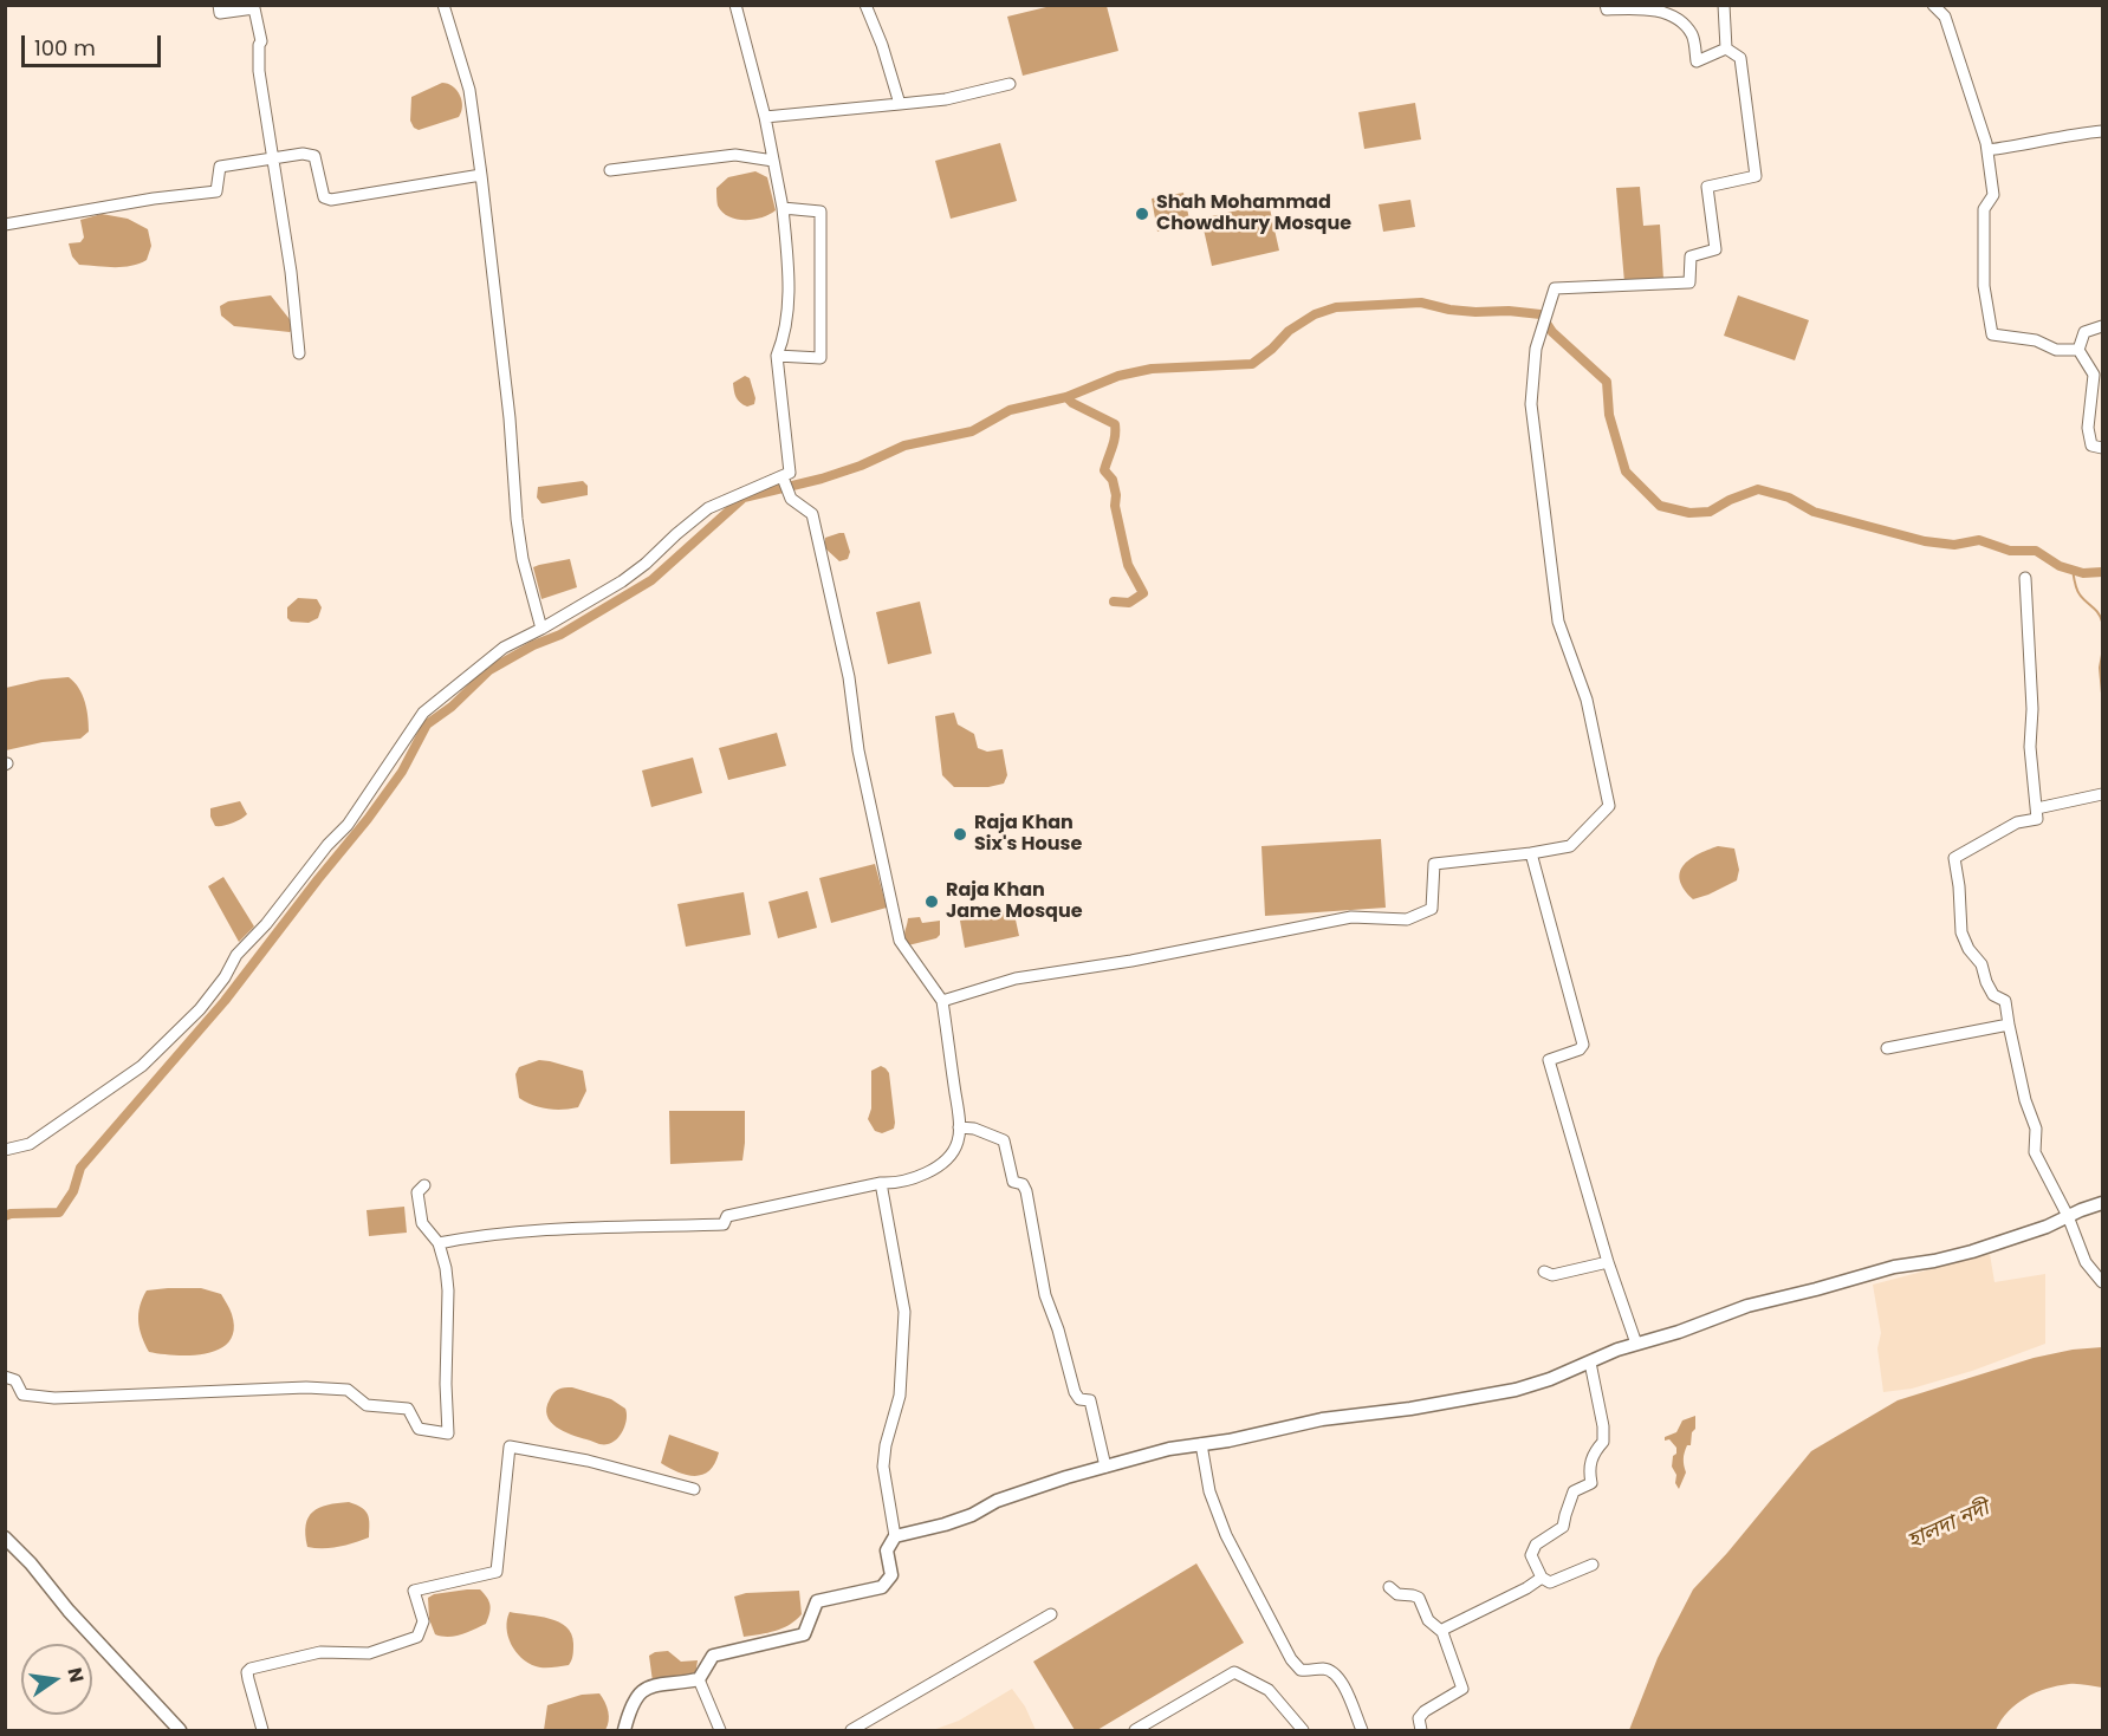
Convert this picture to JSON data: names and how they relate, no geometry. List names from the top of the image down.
{
  "water": ["হালদা নদী"],
  "places": ["Shah Mohammad Chowdhury Mosque", "Raja Khan Six's House", "Raja Khan Jame Mosque"],
  "scale_bar": "100 m",
  "north": "right"
}
